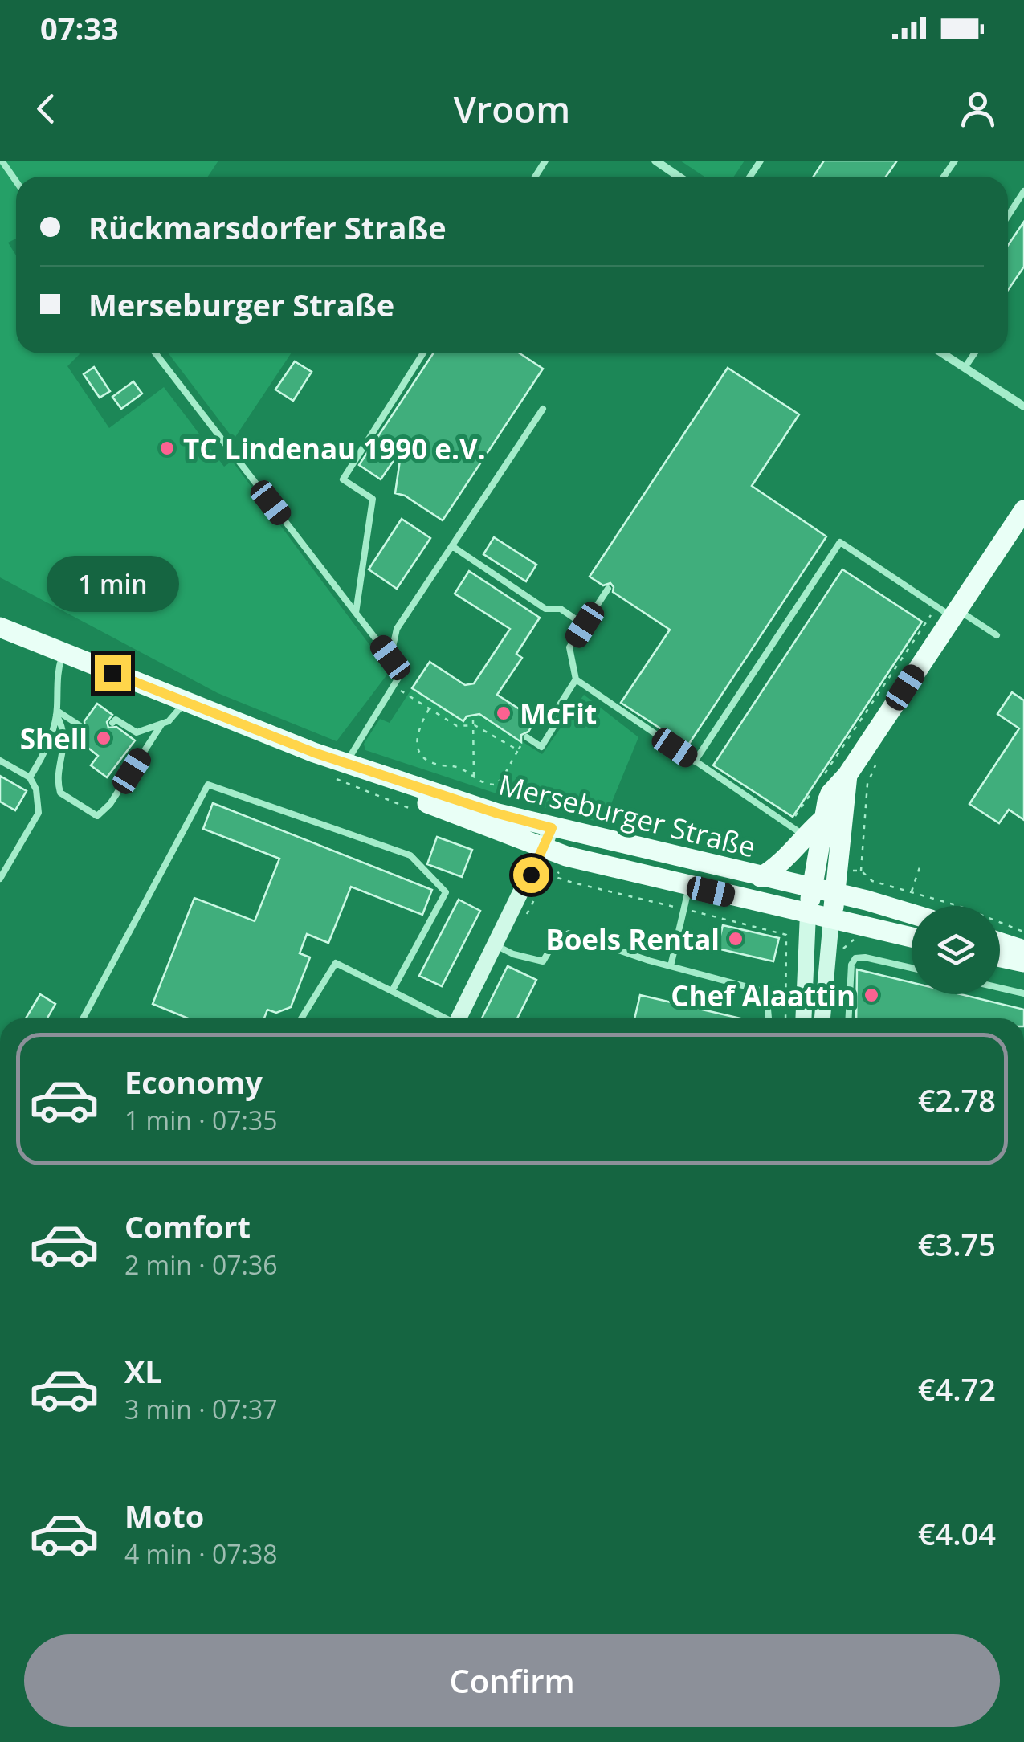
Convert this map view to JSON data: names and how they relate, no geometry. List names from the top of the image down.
{
  "streets": {
    "main road": ["Merseburger Straße"]
  },
  "places": [
    "TC Lindenau 1990 e.V.",
    "McFit",
    "Shell",
    "Boels Rental",
    "Chef Alaattin"
  ],
  "page": {
    "status": "07:33",
    "header": "Vroom",
    "banner": ["Rückmarsdorfer Straße", "Merseburger Straße"],
    "bubble": "1 min",
    "list": [
      {
        "name": "Economy",
        "note": "1 min · 07:35",
        "value": "€2.78"
      },
      {
        "name": "Comfort",
        "note": "2 min · 07:36",
        "value": "€3.75"
      },
      {
        "name": "XL",
        "note": "3 min · 07:37",
        "value": "€4.72"
      },
      {
        "name": "Moto",
        "note": "4 min · 07:38",
        "value": "€4.04"
      }
    ],
    "buttons": "Confirm"
  }
}
